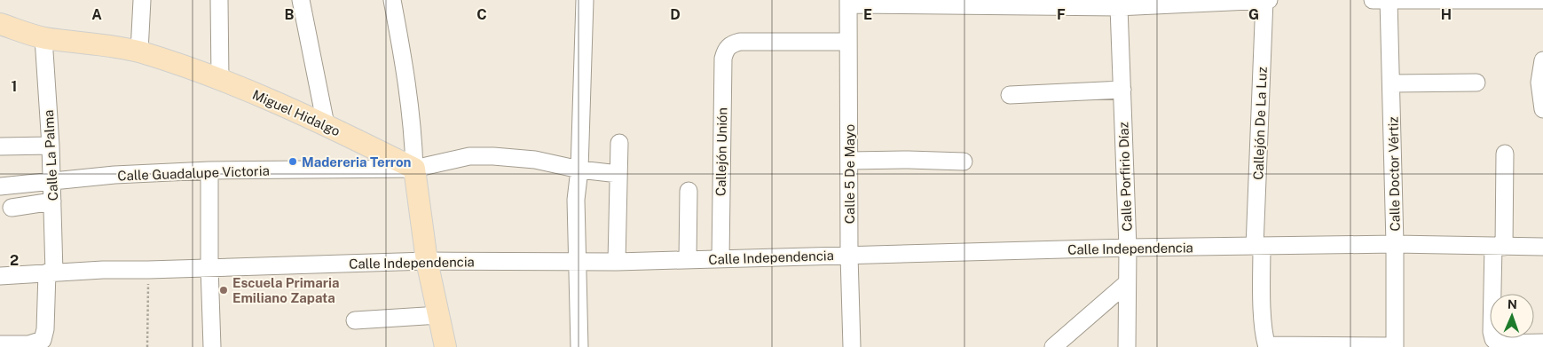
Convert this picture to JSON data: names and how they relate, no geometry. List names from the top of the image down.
{
  "streets": {
    "main road": ["Miguel Hidalgo"],
    "street": [
      "Callejón De La Luz",
      "Callejón Unión",
      "Calle La Palma",
      "Calle Guadalupe Victoria",
      "Calle 5 De Mayo",
      "Calle Doctor Vértiz",
      "Calle Porfirio Díaz",
      "Calle Independencia"
    ]
  },
  "crossings": [
    ["Miguel Hidalgo", "Calle La Palma"],
    ["Miguel Hidalgo", "Calle Guadalupe Victoria"],
    ["Callejón De La Luz", "Calle Independencia"],
    ["Callejón Unión", "Calle 5 De Mayo"],
    ["Callejón Unión", "Calle Independencia"],
    ["Calle La Palma", "Calle Guadalupe Victoria"],
    ["Calle La Palma", "Calle Independencia"],
    ["Calle 5 De Mayo", "Calle Independencia"],
    ["Calle Doctor Vértiz", "Calle Independencia"],
    ["Calle Porfirio Díaz", "Calle Independencia"]
  ],
  "places": ["Madereria Terron", "Escuela Primaria Emiliano Zapata"],
  "north": "top",
  "grid": {
    "columns": [
      "A",
      "B",
      "C",
      "D",
      "E",
      "F",
      "G",
      "H"
    ],
    "rows": ["1", "2"]
  }
}
